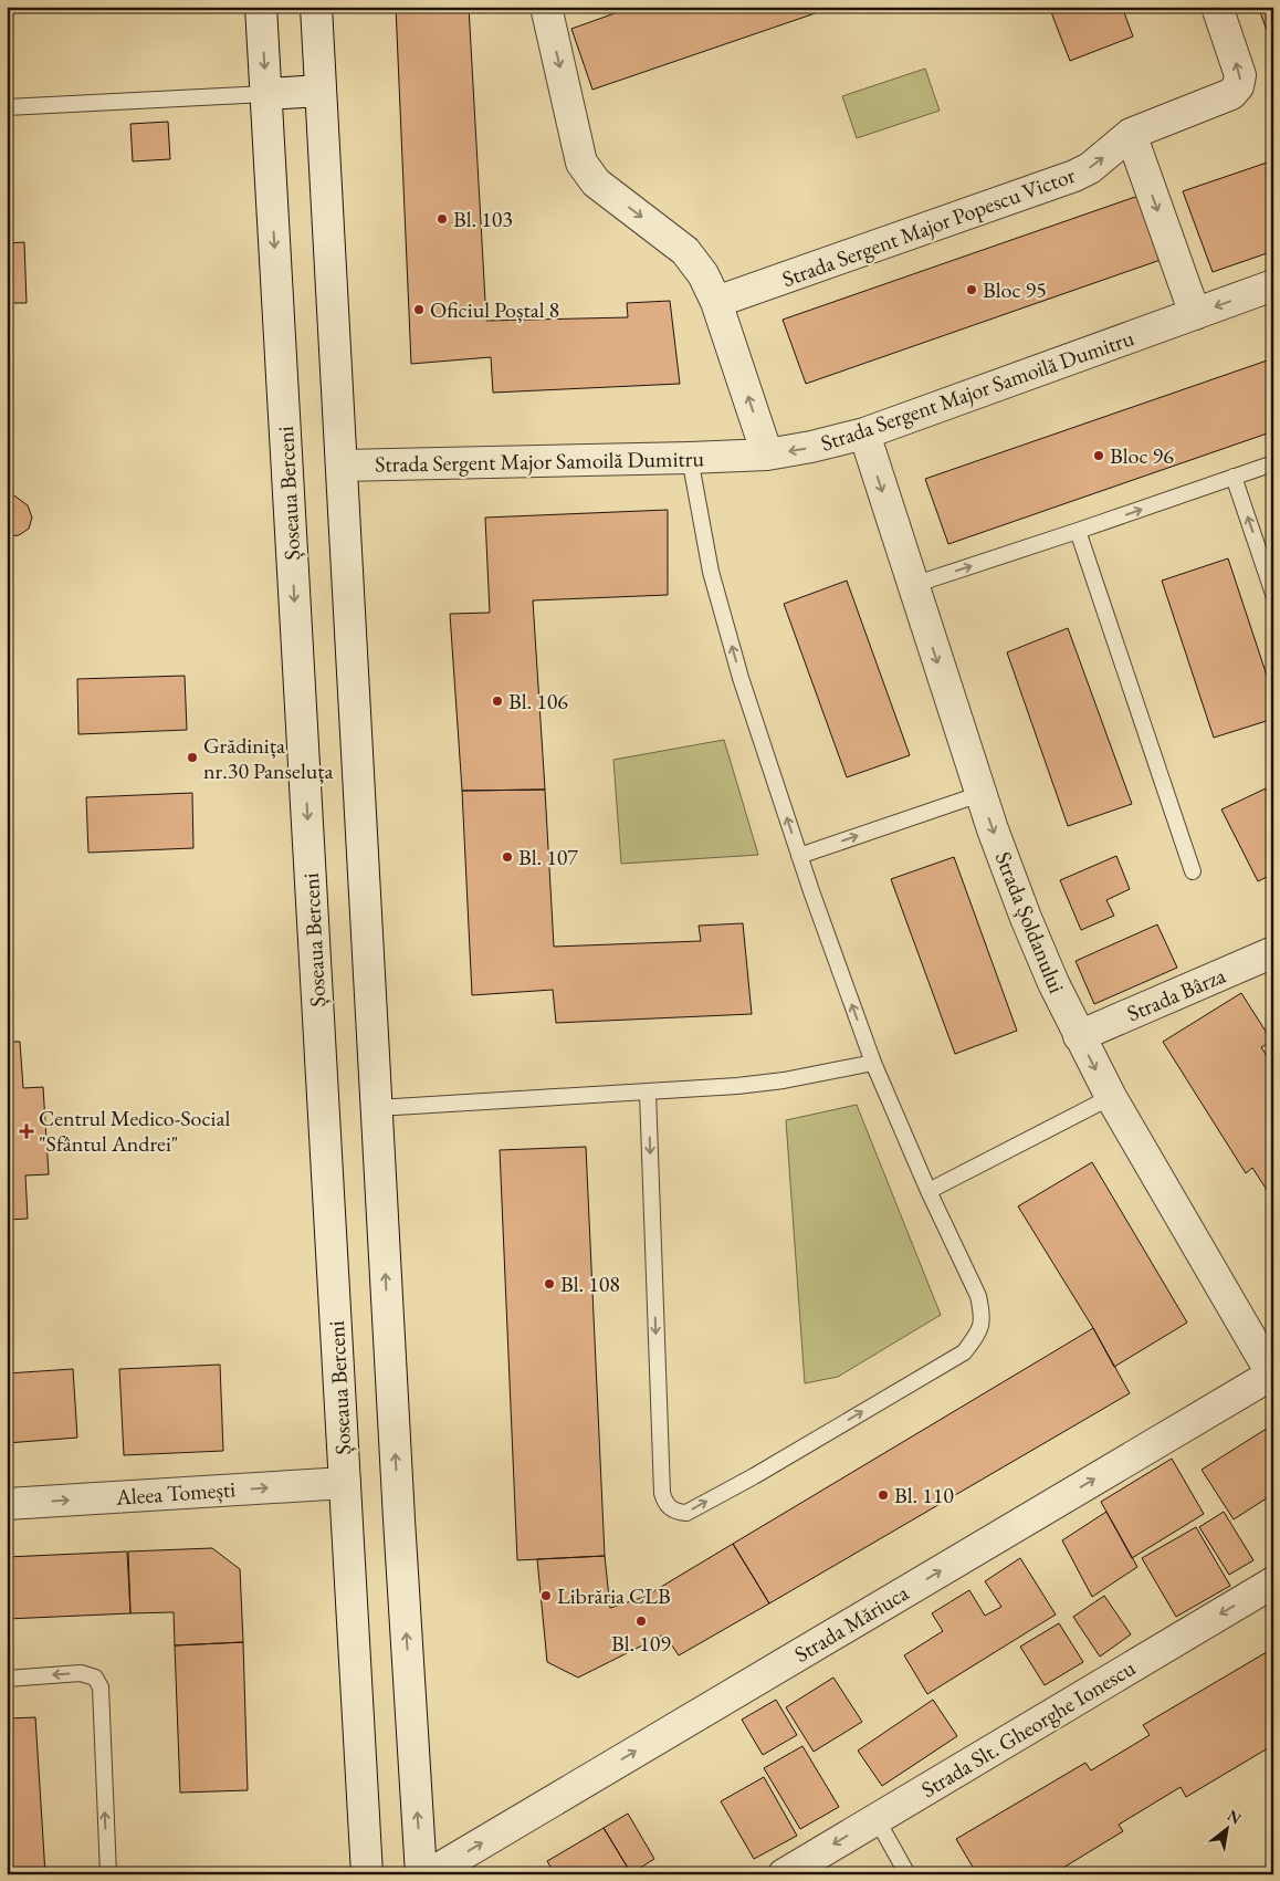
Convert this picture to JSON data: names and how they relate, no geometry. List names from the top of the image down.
{
  "streets": {
    "street": [
      "Strada Sergent Major Popescu Victor",
      "Strada Sergent Major Samoilă Dumitru",
      "Șoseaua Berceni",
      "Strada Șoldanului",
      "Strada Bârza",
      "Aleea Tomești",
      "Strada Măriuca",
      "Strada Slt. Gheorghe Ionescu"
    ]
  },
  "crossings": [
    ["Strada Sergent Major Samoilă Dumitru", "Strada Șoldanului"],
    ["Șoseaua Berceni", "Aleea Tomești"],
    ["Strada Șoldanului", "Strada Bârza"],
    ["Strada Șoldanului", "Strada Măriuca"]
  ],
  "one_way": [
    "Strada Sergent Major Popescu Victor",
    "Strada Șoldanului",
    "Aleea Tomești",
    "Strada Măriuca",
    "Strada Slt. Gheorghe Ionescu"
  ],
  "places": {
    "other": [
      "Bl. 103",
      "Bloc 95",
      "Oficiul Poștal 8",
      "Bloc 96",
      "Bl. 106",
      "Grădinița nr.30 Panseluța",
      "Bl. 107",
      "Bl. 108",
      "Bl. 110",
      "Librăria CLB",
      "Bl. 109"
    ],
    "health": ["Centrul Medico-Social \"Sfântul Andrei\""]
  },
  "north": "top right"
}
